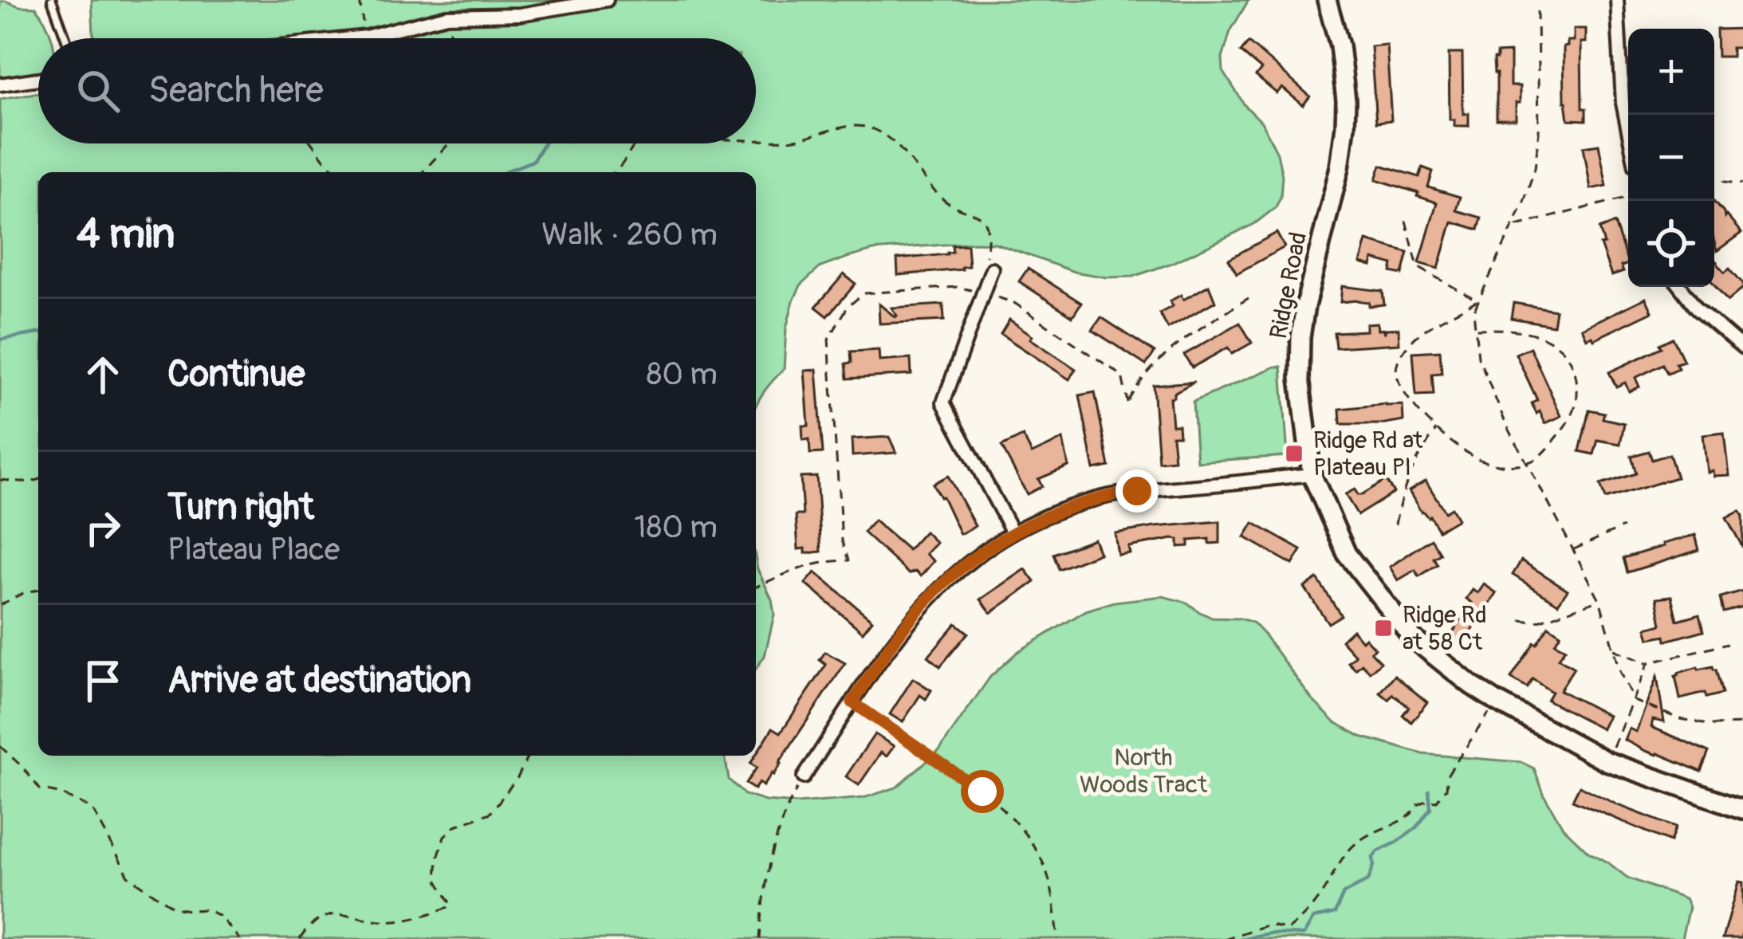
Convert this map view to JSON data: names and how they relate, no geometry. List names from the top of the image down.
{
  "streets": {
    "street": ["Ridge Road"]
  },
  "parks": ["North Woods Tract"],
  "places": {
    "transit": ["Ridge Rd at Plateau Pl", "Ridge Rd at 58 Ct"]
  },
  "page": {
    "map_buttons": ["+", "−"],
    "search": "Search here",
    "heading": ["4 min", "Walk · 260 m"],
    "list": [
      ["Continue", "80 m"],
      ["Turn right", "Plateau Place", "180 m"],
      "Arrive at destination"
    ]
  }
}
